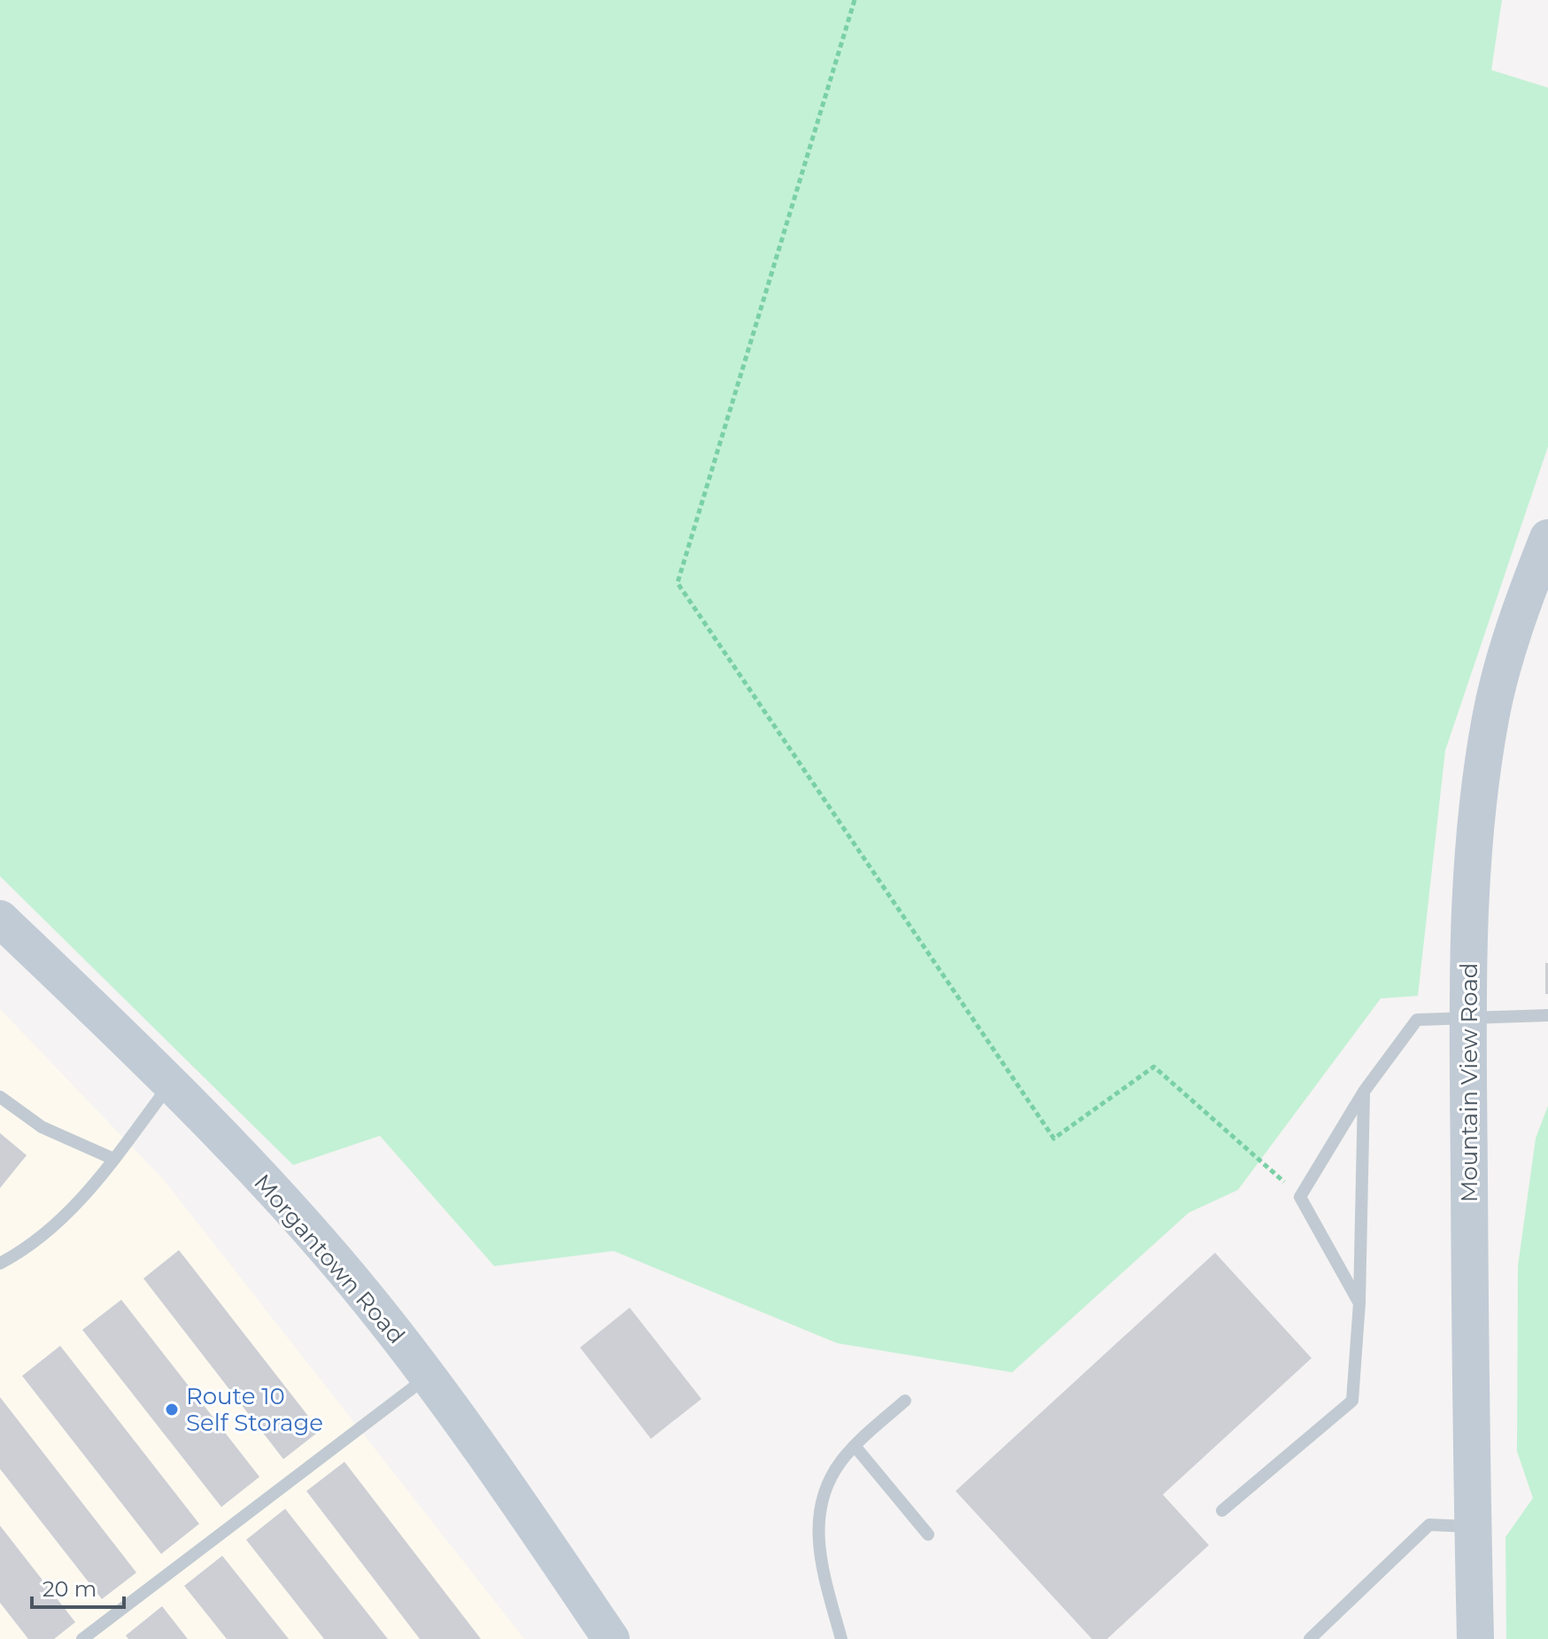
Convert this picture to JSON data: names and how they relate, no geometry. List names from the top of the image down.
{
  "streets": {
    "street": ["Mountain View Road", "Morgantown Road"]
  },
  "places": ["Route 10 Self Storage"],
  "scale_bar": "20 m"
}
